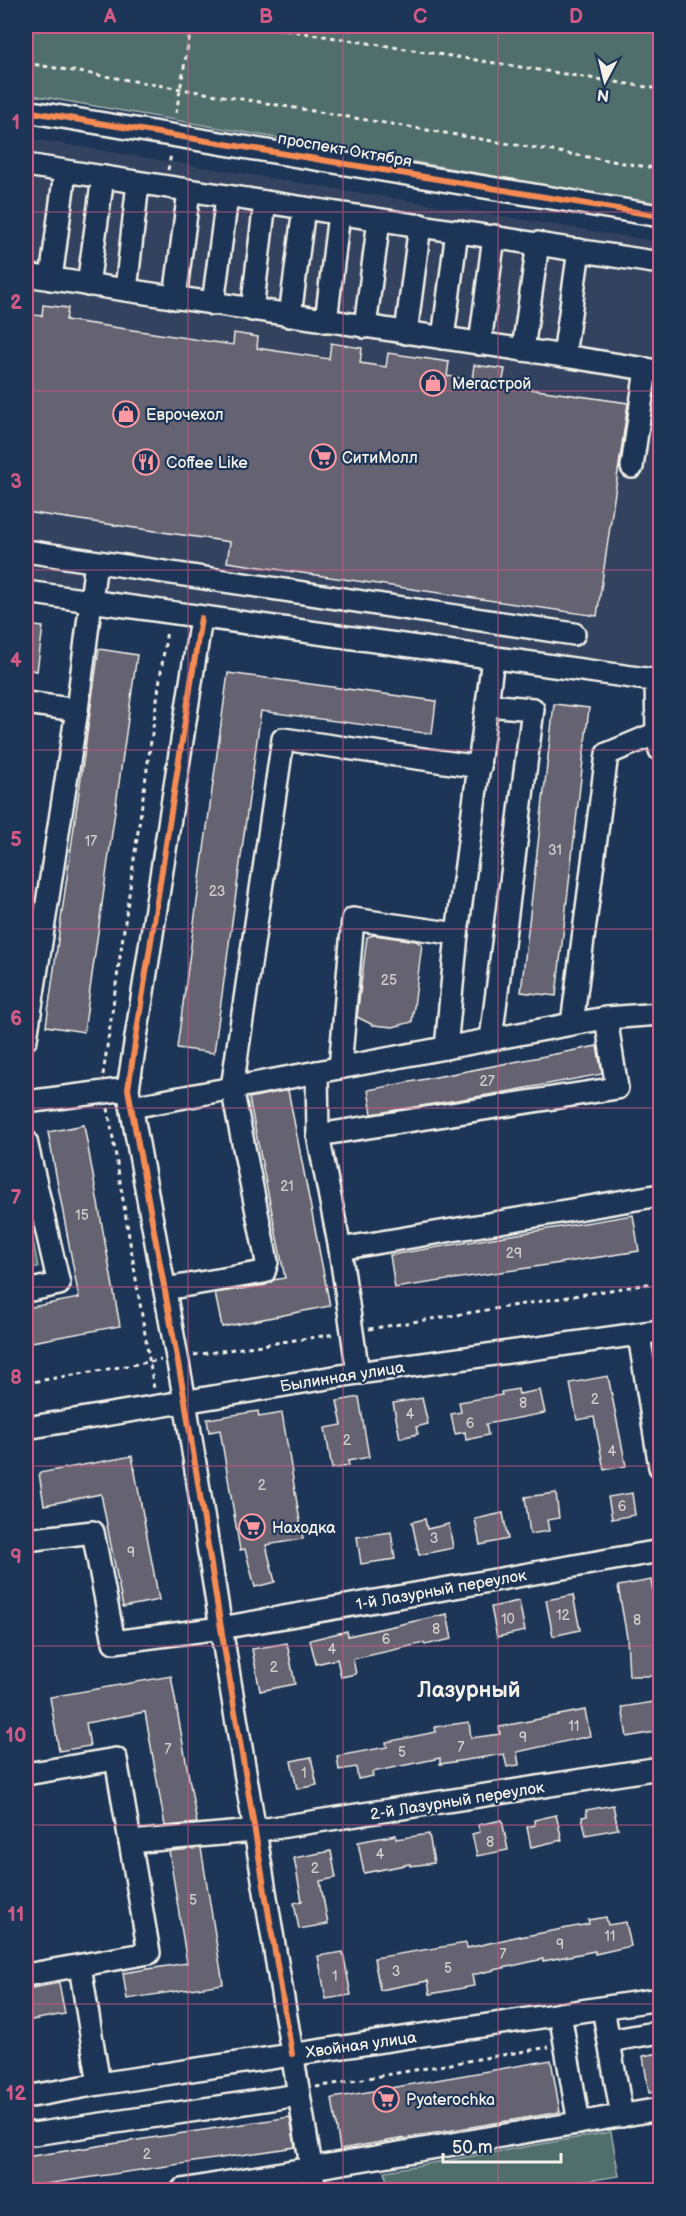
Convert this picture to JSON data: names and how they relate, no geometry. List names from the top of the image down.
{
  "streets": {
    "street": [
      "проспект Октября",
      "Былинная улица",
      "1-й Лазурный переулок",
      "2-й Лазурный переулок",
      "Хвойная улица"
    ]
  },
  "districts": ["Лазурный"],
  "places": {
    "shop": ["Мегастрой", "Еврочехол"],
    "supermarket": ["СитиМолл", "Находка", "Pyaterochka"],
    "restaurant": ["Coffee Like"]
  },
  "house_numbers": [
    "17",
    "31",
    "23",
    "25",
    "27",
    "21",
    "15",
    "29",
    "2",
    "8",
    "4",
    "6",
    "2",
    "4",
    "2",
    "6",
    "3",
    "9",
    "12",
    "10",
    "8",
    "8",
    "6",
    "4",
    "2",
    "11",
    "9",
    "7",
    "7",
    "5",
    "1",
    "8",
    "4",
    "2",
    "5",
    "11",
    "9",
    "7",
    "5",
    "3",
    "1",
    "2"
  ],
  "scale_bar": "50 m",
  "north": "bottom",
  "grid": {
    "columns": [
      "A",
      "B",
      "C",
      "D"
    ],
    "rows": [
      "1",
      "2",
      "3",
      "4",
      "5",
      "6",
      "7",
      "8",
      "9",
      "10",
      "11",
      "12"
    ]
  }
}
